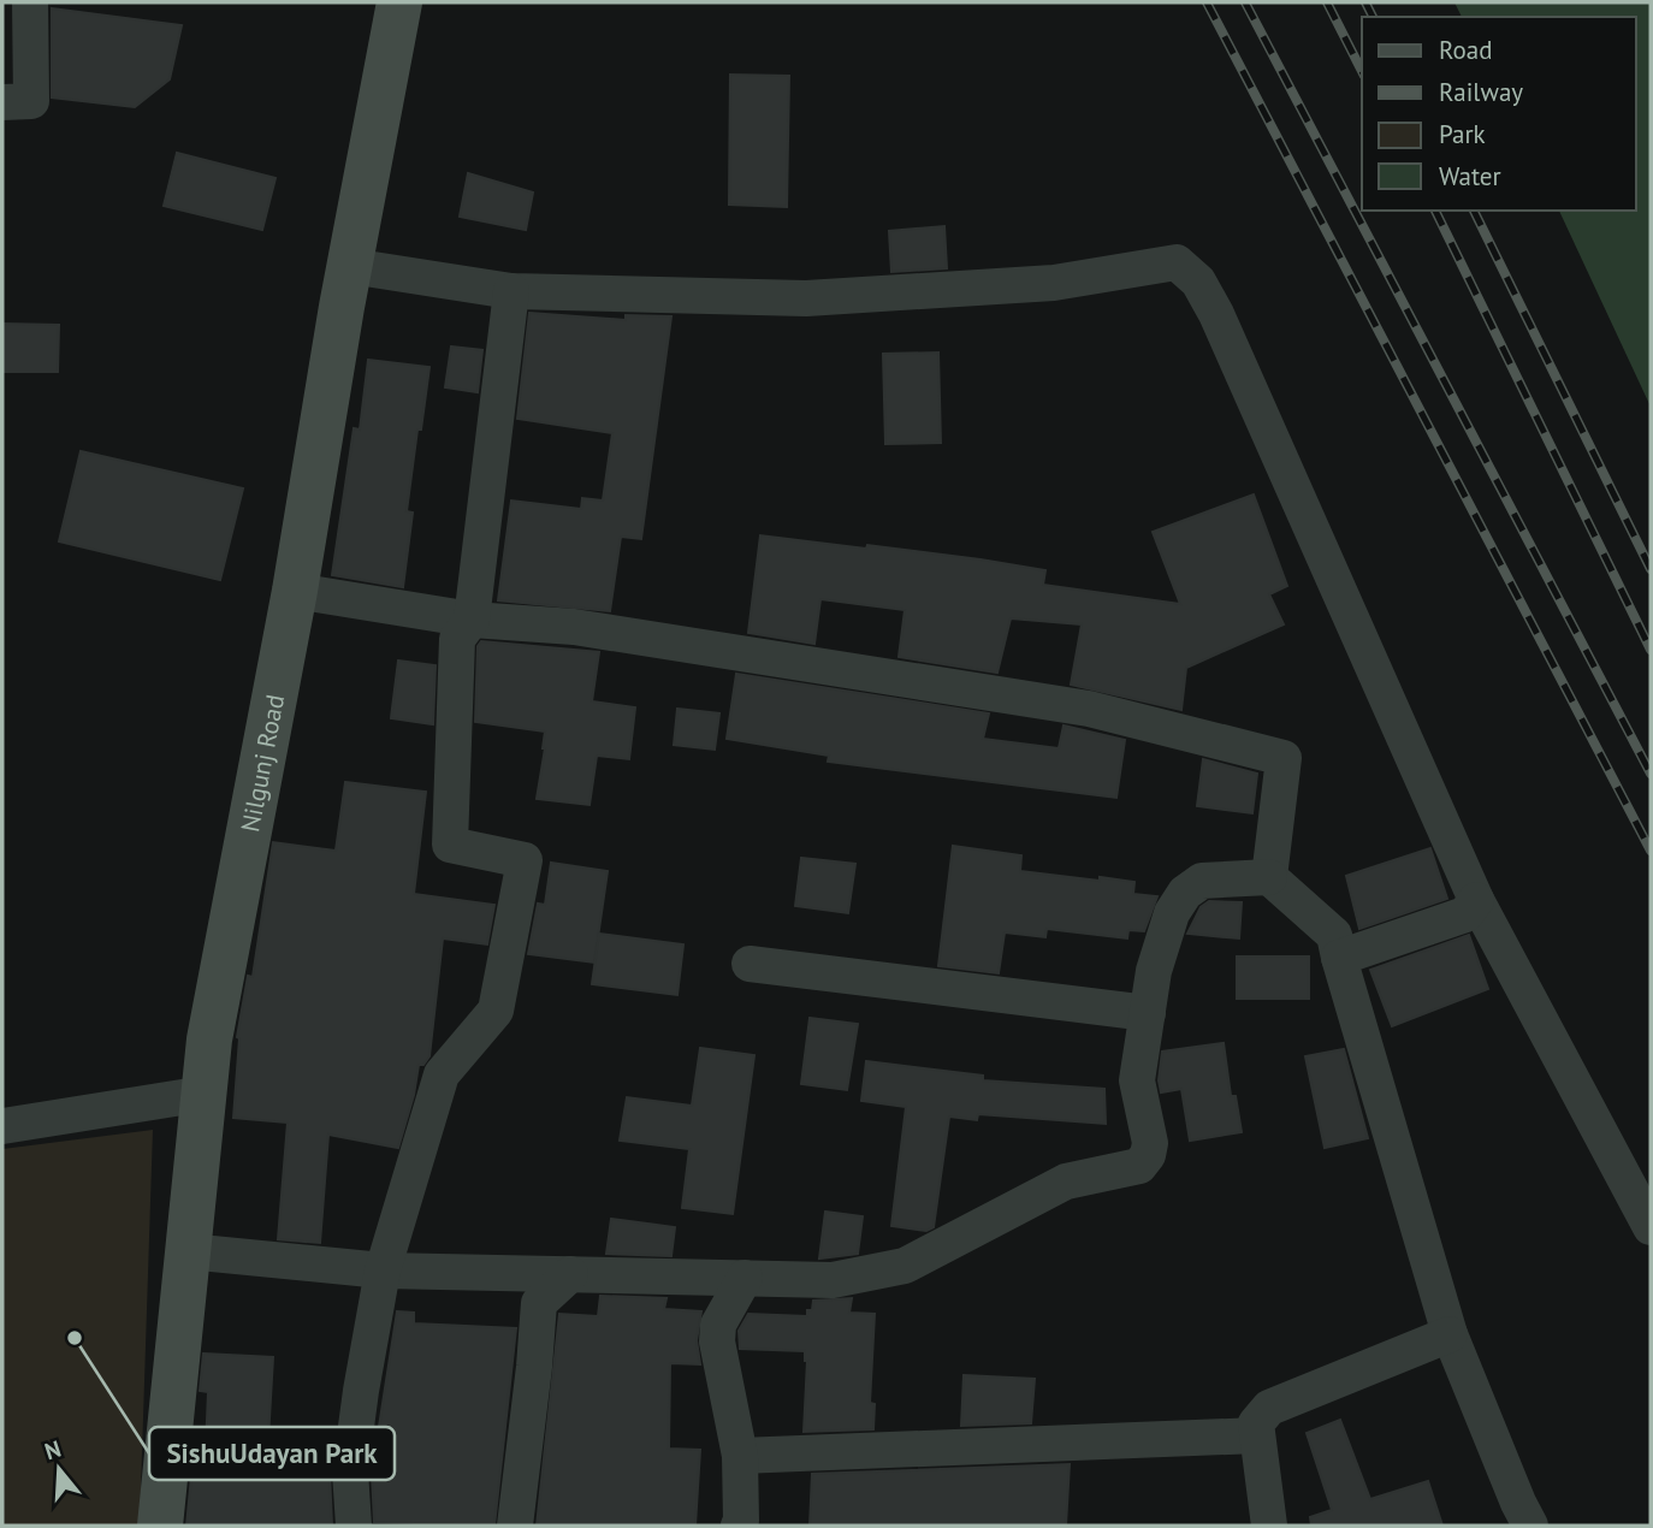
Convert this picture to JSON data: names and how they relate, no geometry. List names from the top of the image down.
{
  "streets": {
    "street": ["Nilgunj Road"]
  },
  "places": ["SishuUdayan Park"],
  "legend": [
    "Road",
    "Railway",
    "Park",
    "Water"
  ],
  "north": "top"
}
